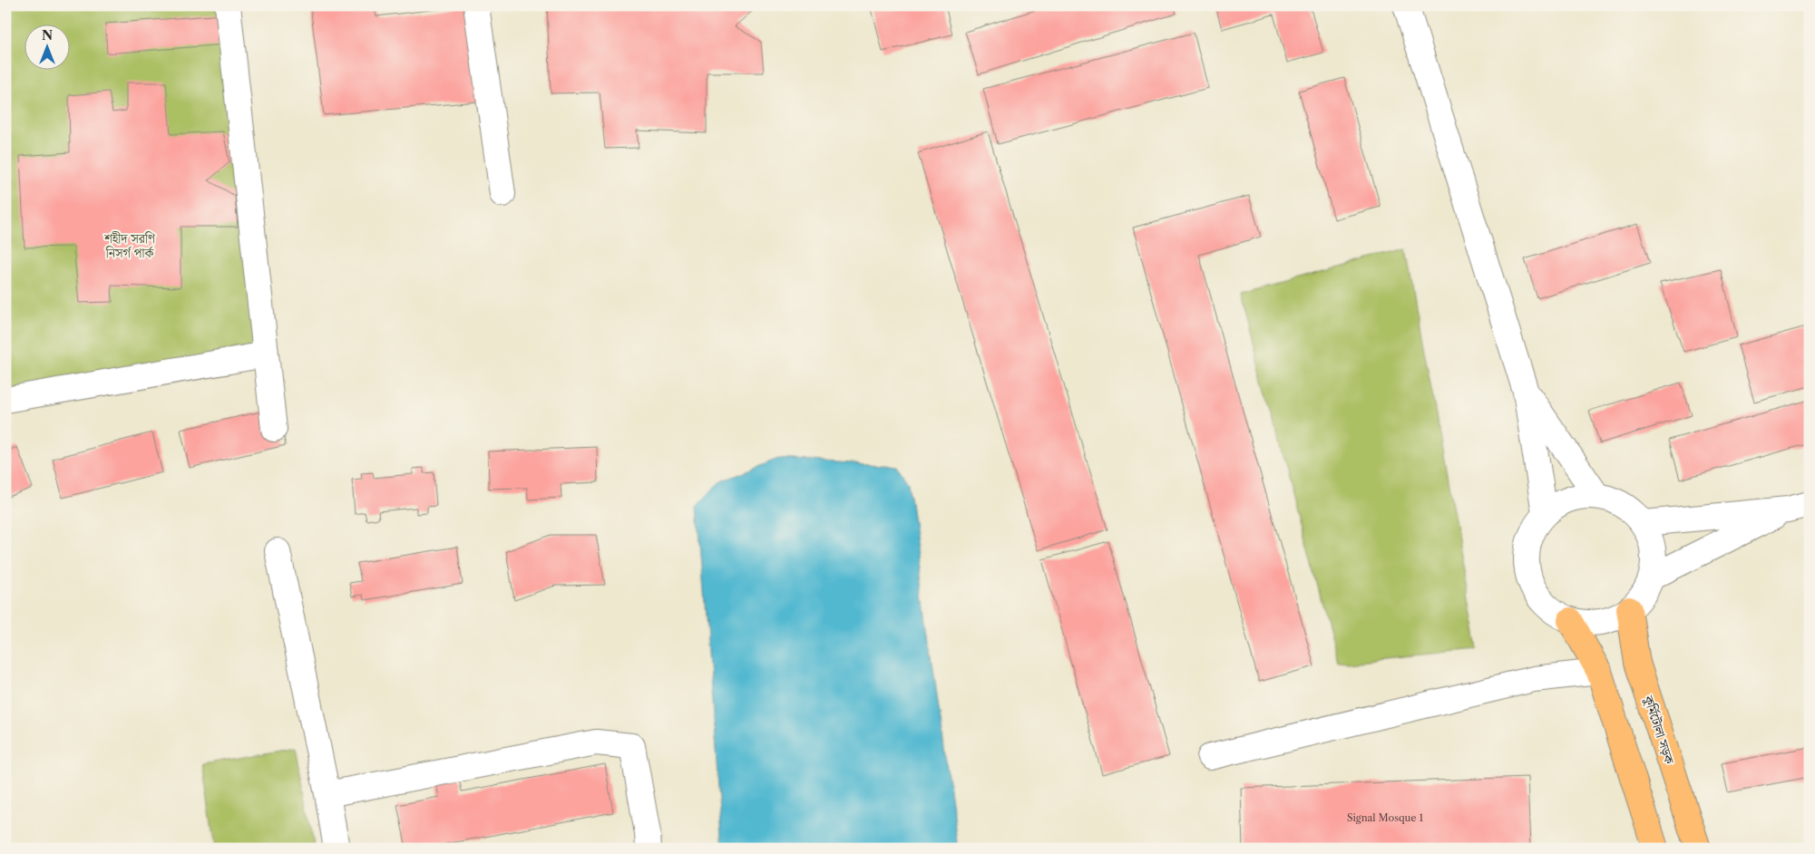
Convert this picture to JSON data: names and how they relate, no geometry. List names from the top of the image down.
{
  "streets": {
    "main road": ["কুর্মিটোলা সড়ক"]
  },
  "parks": ["শহীদ সরণি নিসর্গ পার্ক"],
  "house_numbers": ["Signal Mosque 1"],
  "north": "top"
}
